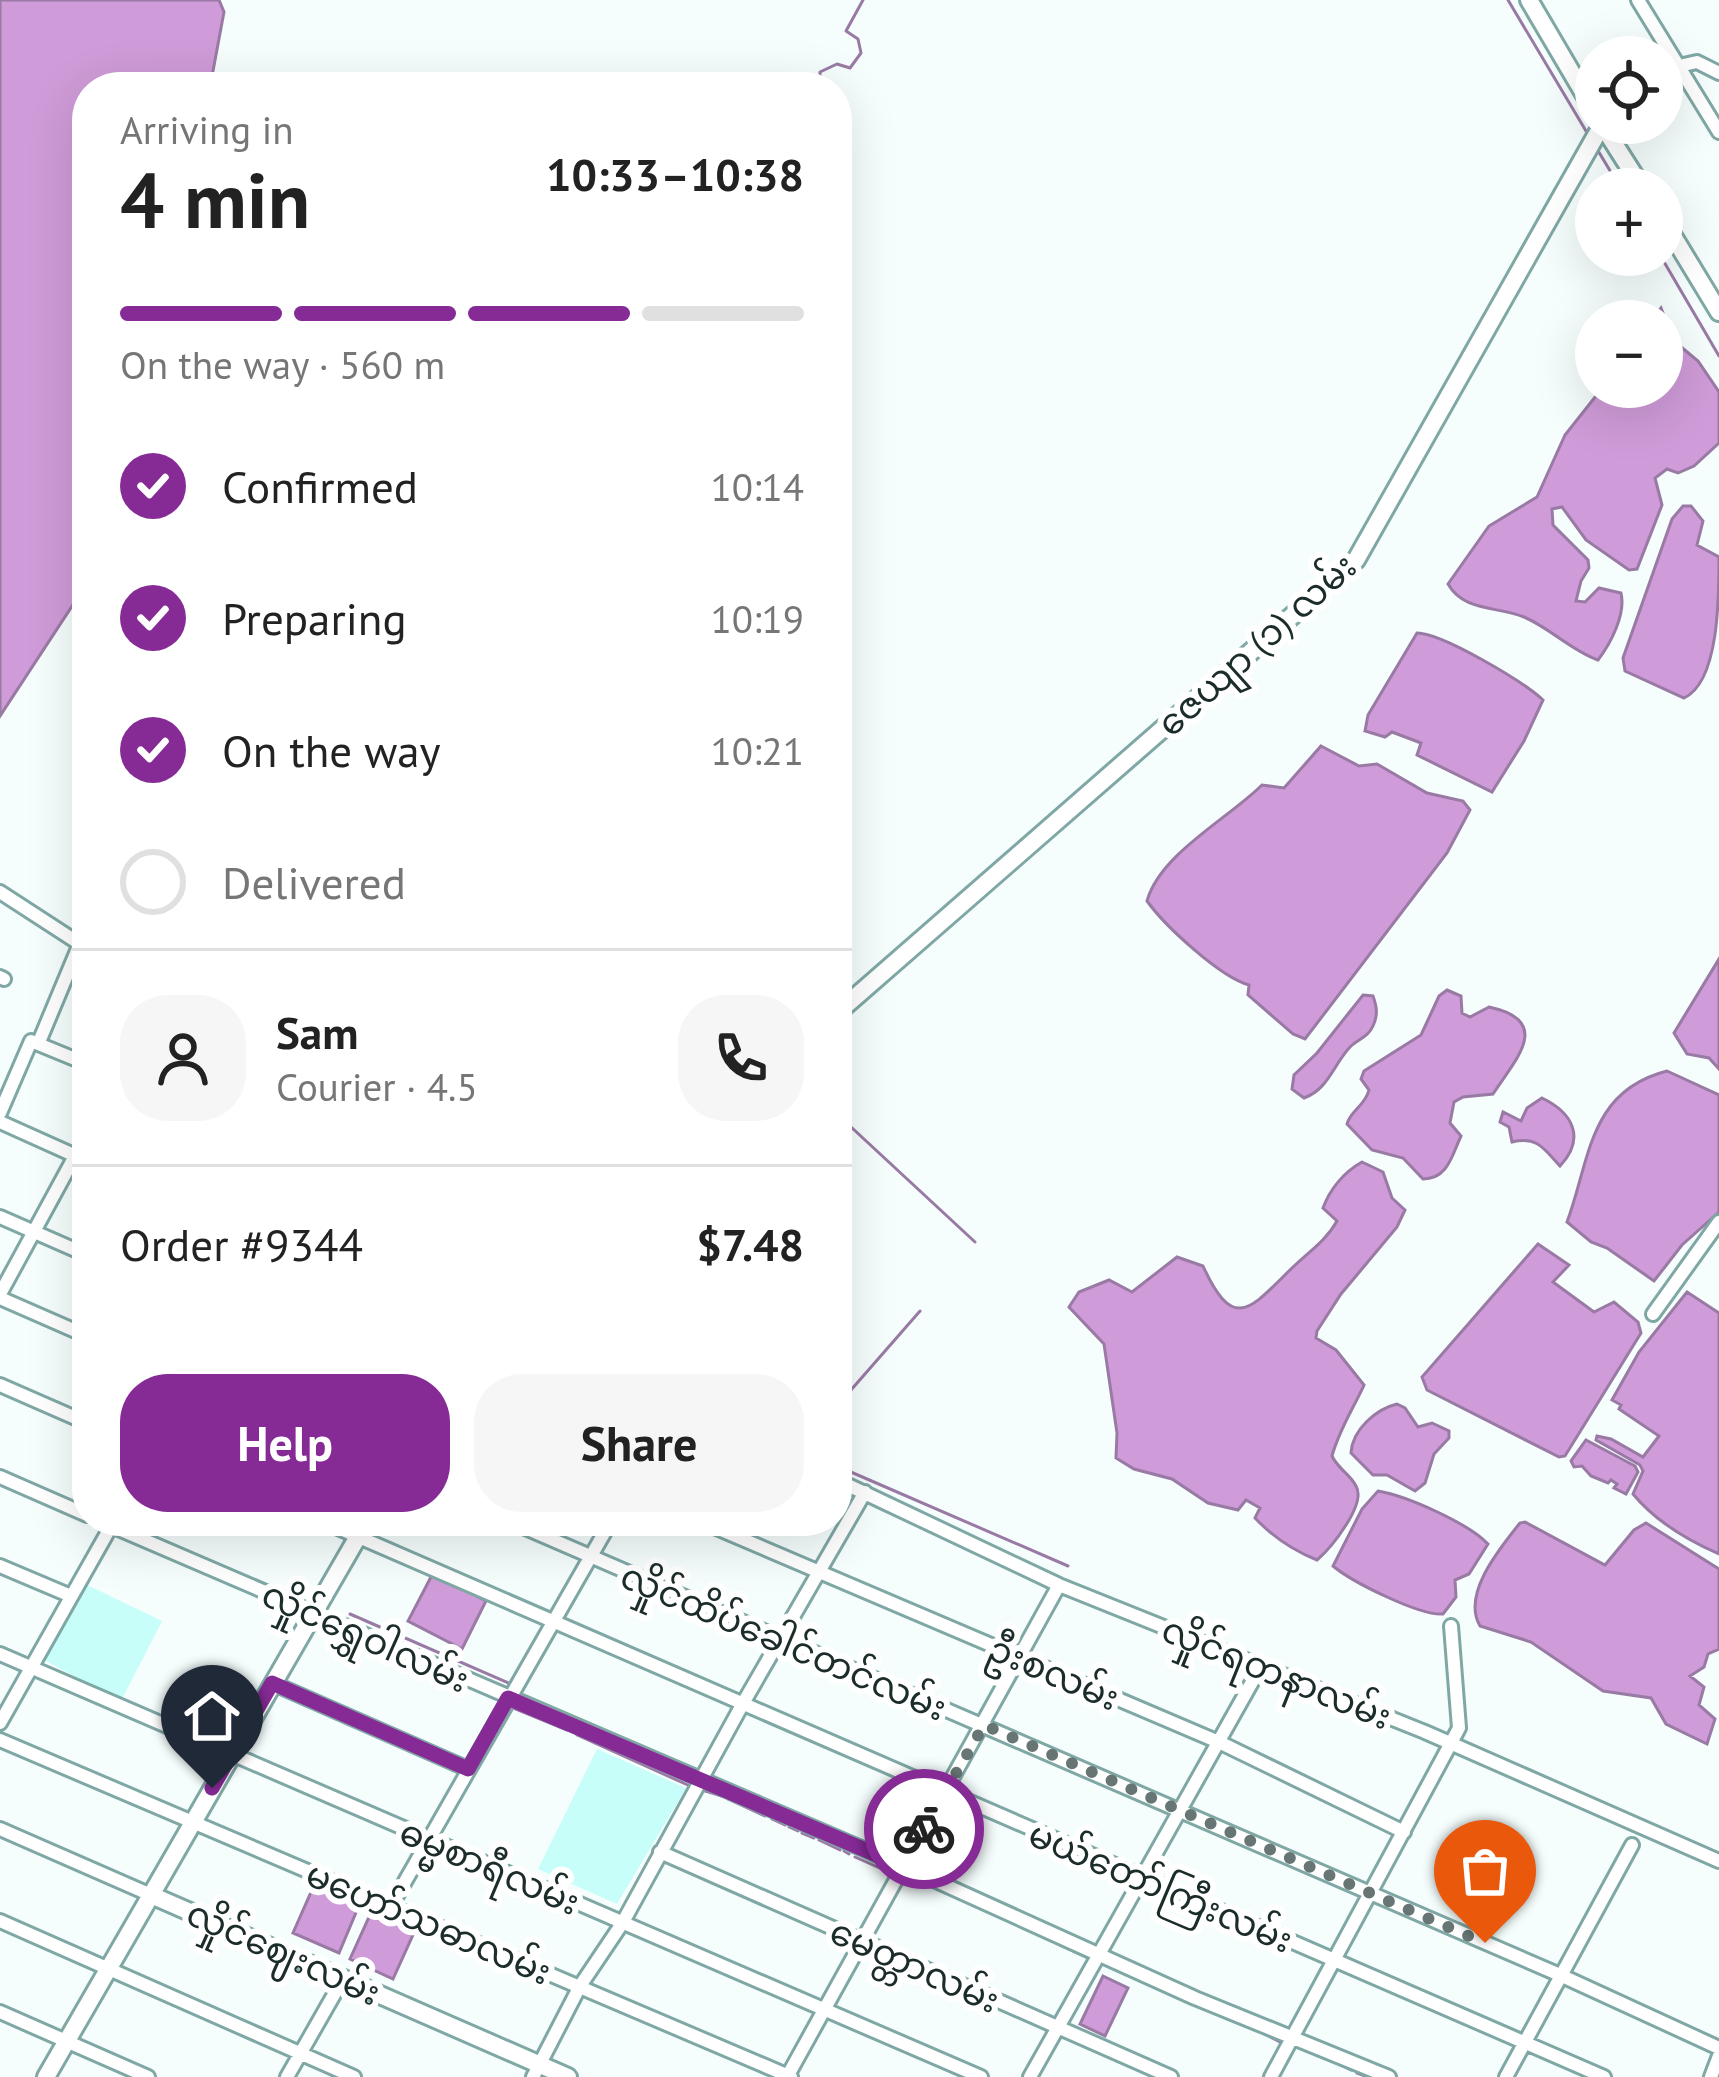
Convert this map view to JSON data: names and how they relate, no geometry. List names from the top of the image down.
{
  "streets": {
    "street": [
      "ဇေယျာ (၁) လမ်း",
      "လှိုင်ရွှေဝါလမ်း",
      "လှိုင်ထိပ်ခေါင်တင်လမ်း",
      "ဦးစလမ်း",
      "လှိုင်ရတနာလမ်း",
      "ဓမ္မစာရီလမ်း",
      "မယ်တော်ကြီးလမ်း",
      "မဟော်သဓာလမ်း",
      "လှိုင်ဈေးလမ်း",
      "မေတ္တာလမ်း"
    ]
  },
  "page": {
    "map_buttons": ["+", "−"],
    "heading": ["4 min", "Arriving in", "10:33–10:38"],
    "panel": [
      "Sam",
      "Courier · 4.5",
      "Order #9344",
      "$7.48"
    ],
    "bar": "On the way · 560 m",
    "list": [
      ["Confirmed", "10:14"],
      ["Preparing", "10:19"],
      ["On the way", "10:21"],
      "Delivered"
    ],
    "buttons": ["Help", "Share"]
  }
}
